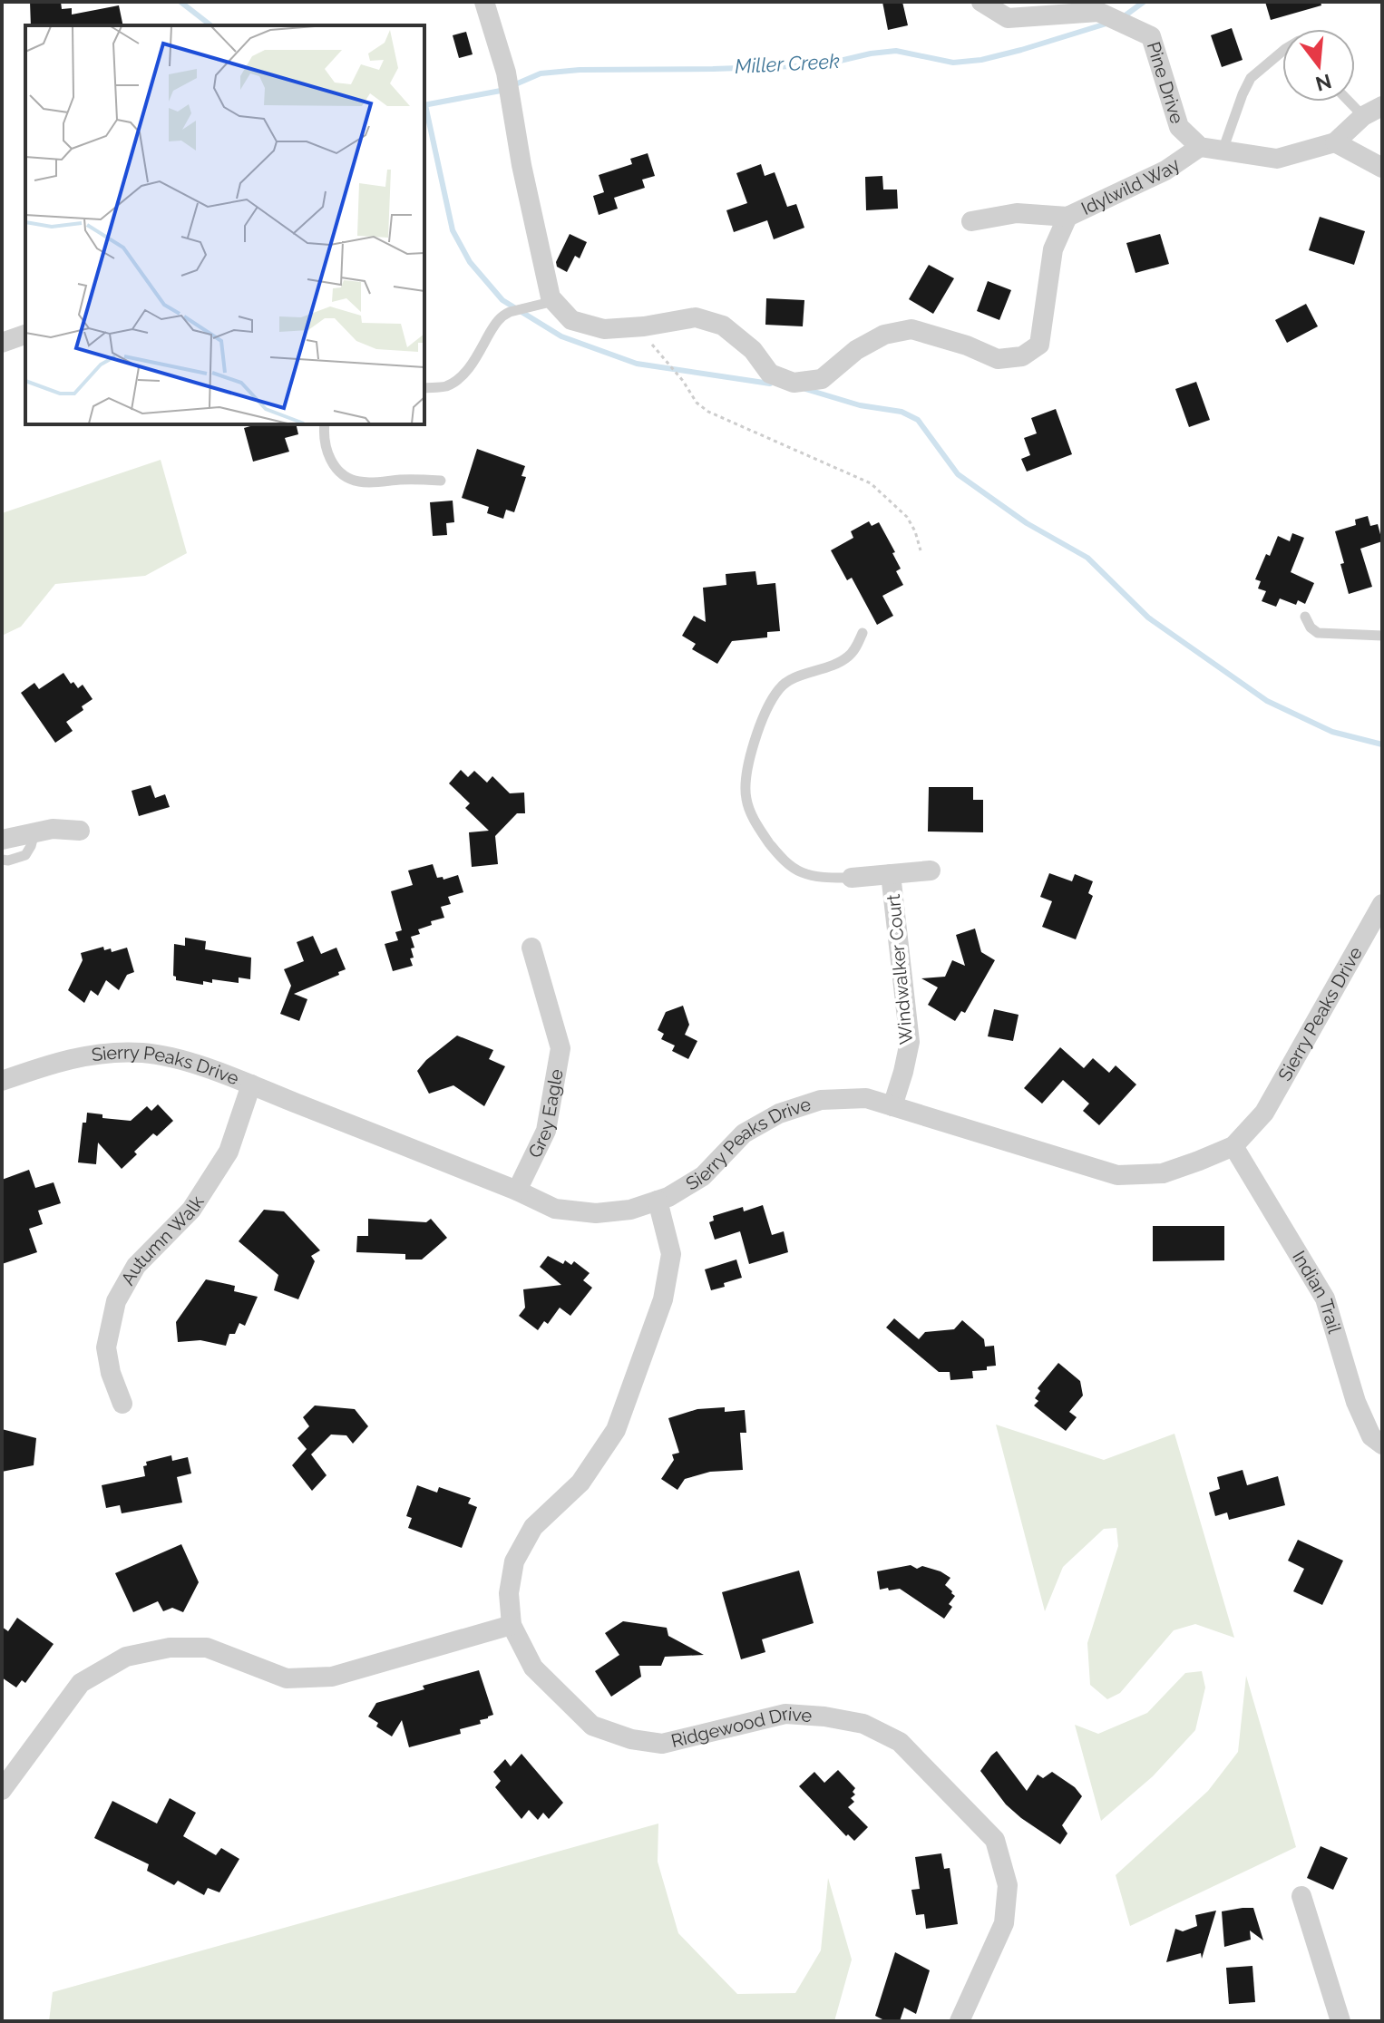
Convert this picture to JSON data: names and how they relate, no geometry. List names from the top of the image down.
{
  "streets": {
    "street": [
      "Pine Drive",
      "Idylwild Way",
      "Windwalker Court",
      "Sierry Peaks Drive",
      "Grey Eagle",
      "Autumn Walk",
      "Indian Trail",
      "Ridgewood Drive"
    ]
  },
  "crossings": [
    ["Pine Drive", "Idylwild Way"],
    ["Windwalker Court", "Sierry Peaks Drive"],
    ["Sierry Peaks Drive", "Grey Eagle"],
    ["Sierry Peaks Drive", "Autumn Walk"],
    ["Sierry Peaks Drive", "Indian Trail"],
    ["Sierry Peaks Drive", "Ridgewood Drive"]
  ],
  "water": ["Miller Creek"],
  "north": "bottom"
}
